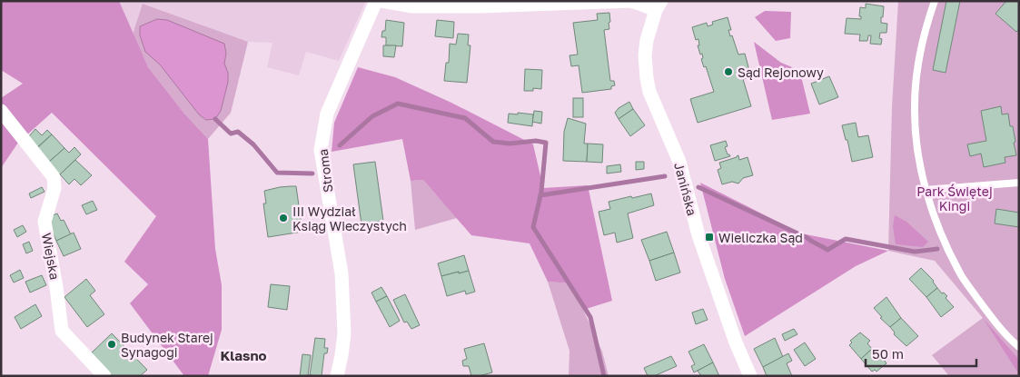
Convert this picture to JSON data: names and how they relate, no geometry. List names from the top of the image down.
{
  "streets": {
    "street": ["Stroma", "Janińska", "Wiejska"]
  },
  "districts": ["Klasno"],
  "parks": ["Park Świętej Kingi"],
  "places": {
    "other": ["Sąd Rejonowy", "III Wydział Ksiąg Wieczystych", "Budynek Starej Synagogi"],
    "transit": ["Wieliczka Sąd"]
  },
  "scale_bar": "50 m"
}
